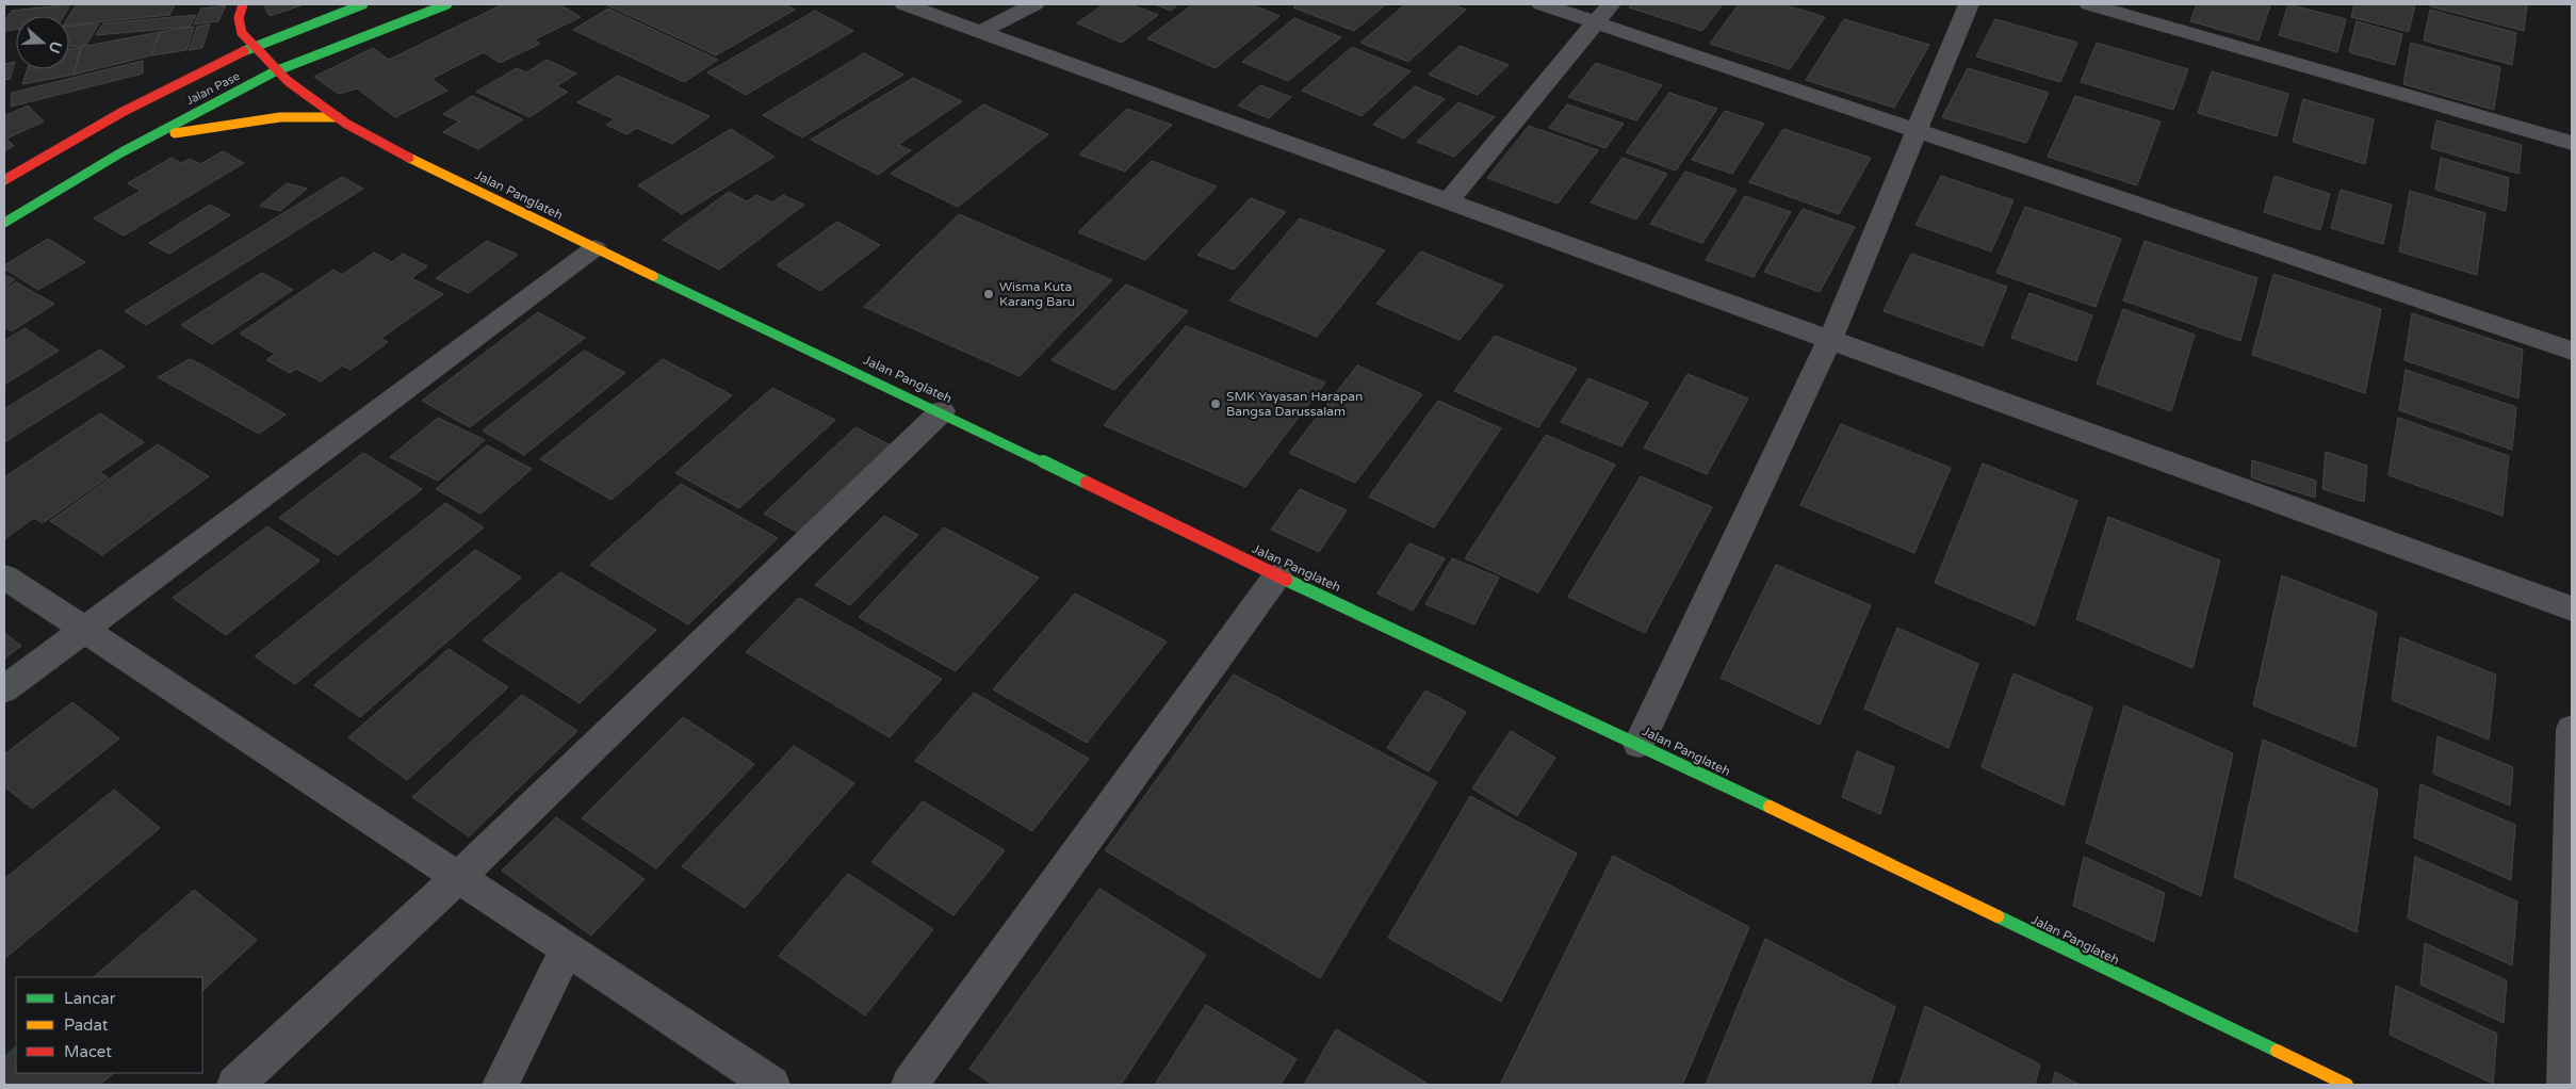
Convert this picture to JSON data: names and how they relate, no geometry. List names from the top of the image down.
{
  "streets": {
    "street": ["Jalan Pase", "Jalan Panglateh"]
  },
  "crossings": [
    ["Jalan Pase", "Jalan Panglateh"]
  ],
  "places": ["Wisma Kuta Karang Baru", "SMK Yayasan Harapan Bangsa Darussalam"],
  "legend": ["Lancar", "Padat", "Macet"],
  "north": "right"
}
